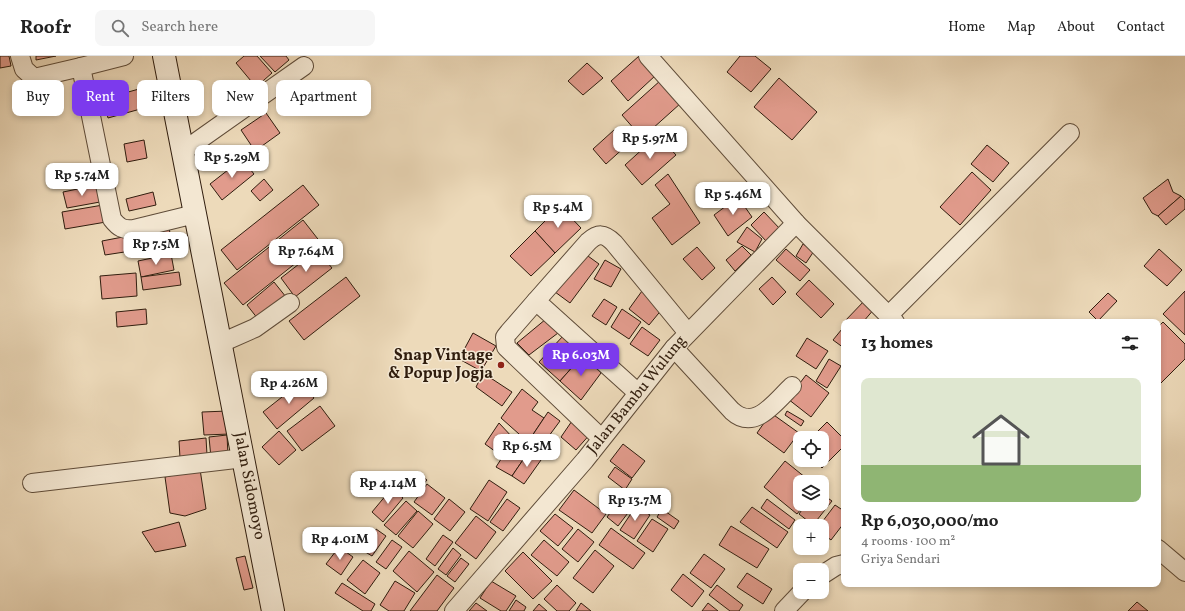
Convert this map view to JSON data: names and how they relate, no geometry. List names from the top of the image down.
{
  "streets": {
    "main road": ["Jalan Sidomoyo"],
    "street": ["Jalan Bambu Wulung"]
  },
  "places": ["Snap Vintage & Popup Jogja"],
  "page": {
    "header": "Roofr",
    "search": "Search here",
    "nav": [
      "Home",
      "Map",
      "About",
      "Contact"
    ],
    "chip": [
      "Buy",
      "Rent",
      "Filters",
      "New",
      "Apartment"
    ],
    "price": [
      "Rp 5.97M",
      "Rp 5.29M",
      "Rp 5.74M",
      "Rp 5.46M",
      "Rp 5.4M",
      "Rp 7.5M",
      "Rp 7.64M",
      "Rp 6.03M",
      "Rp 4.26M",
      "Rp 6.5M",
      "Rp 4.14M",
      "Rp 13.7M",
      "Rp 4.01M"
    ],
    "heading": "13 homes",
    "list": [
      {
        "name": "Rp 6,030,000/mo",
        "note": "4 rooms · 100 m² · Griya Sendari"
      }
    ],
    "map_buttons": ["+", "−"]
  }
}
